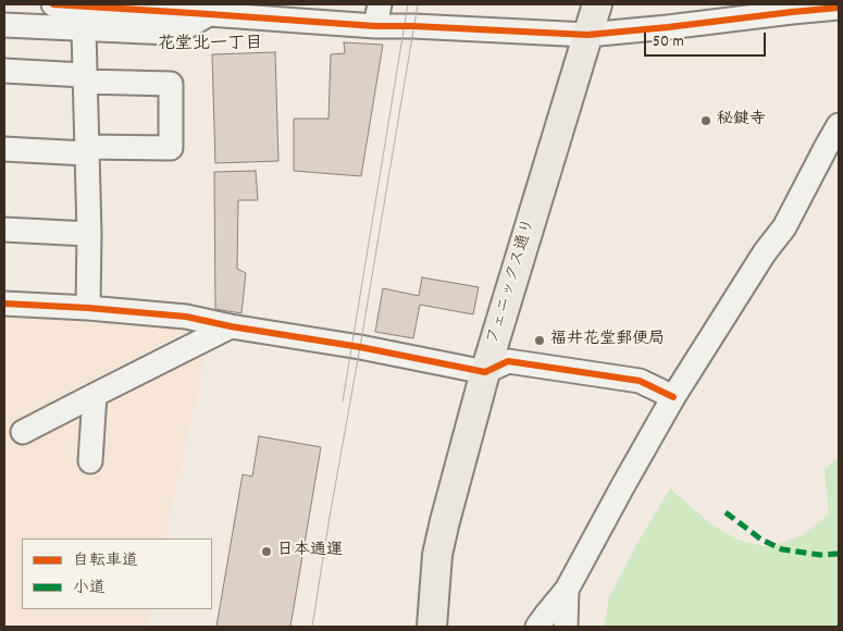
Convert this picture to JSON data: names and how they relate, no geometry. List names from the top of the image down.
{
  "streets": {
    "main road": ["フェニックス通り"]
  },
  "districts": ["花堂北一丁目"],
  "places": ["秘鍵寺", "福井花堂郵便局", "日本通運"],
  "legend": ["自転車道", "小道"],
  "scale_bar": "50 m"
}
